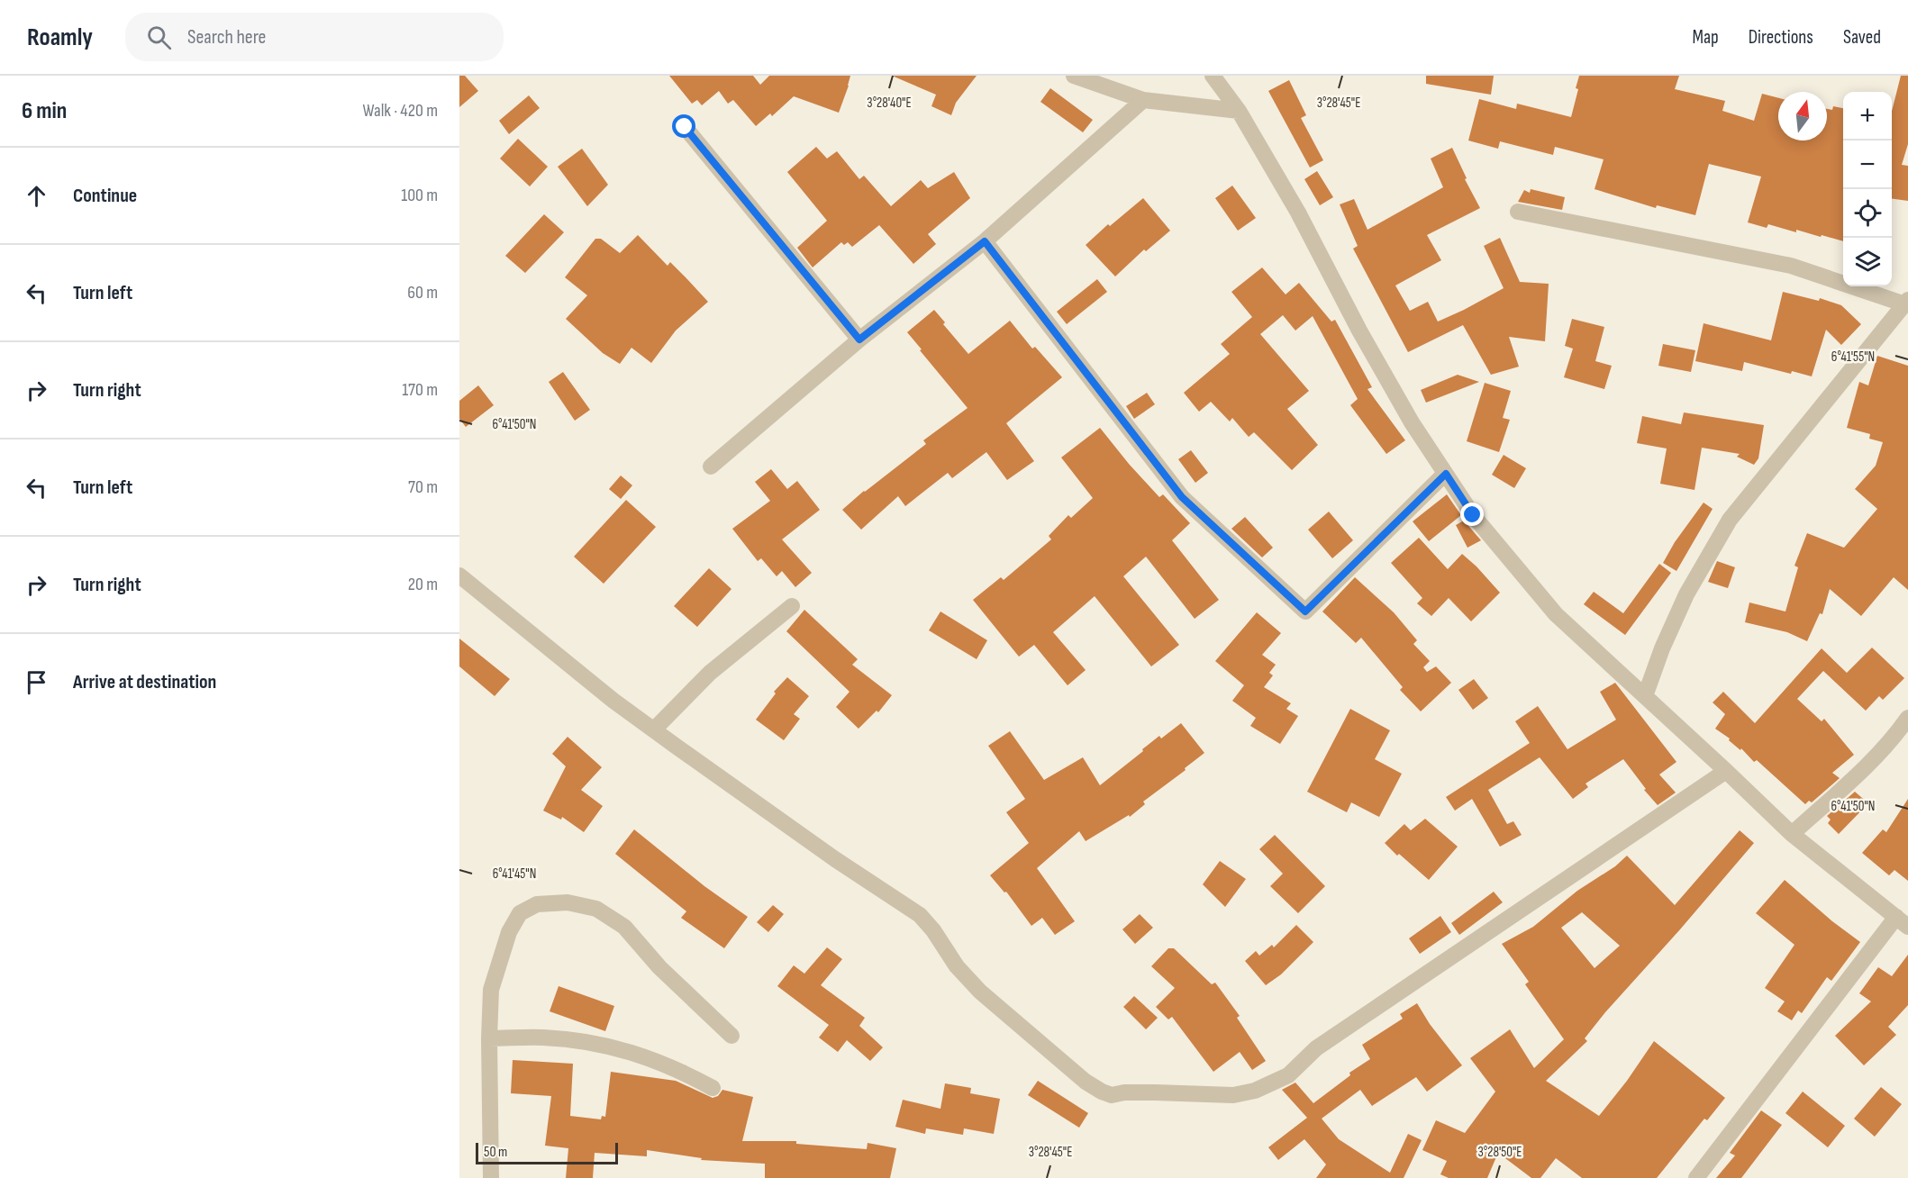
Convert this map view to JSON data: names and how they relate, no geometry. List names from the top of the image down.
{
  "scale_bar": "50 m",
  "north": "top",
  "page": {
    "header": "Roamly",
    "search": "Search here",
    "nav": ["Map", "Directions", "Saved"],
    "heading": ["6 min", "Walk · 420 m"],
    "map_buttons": ["+", "−"],
    "list": [
      ["Continue", "100 m"],
      ["Turn left", "60 m"],
      ["Turn right", "170 m"],
      ["Turn left", "70 m"],
      ["Turn right", "20 m"],
      "Arrive at destination"
    ],
    "scale": "50 m"
  },
  "coordinates": [
    "3°28'40\"E",
    "3°28'45\"E",
    "6°41'55\"N",
    "6°41'50\"N",
    "6°41'45\"N",
    "3°28'50\"E"
  ]
}
